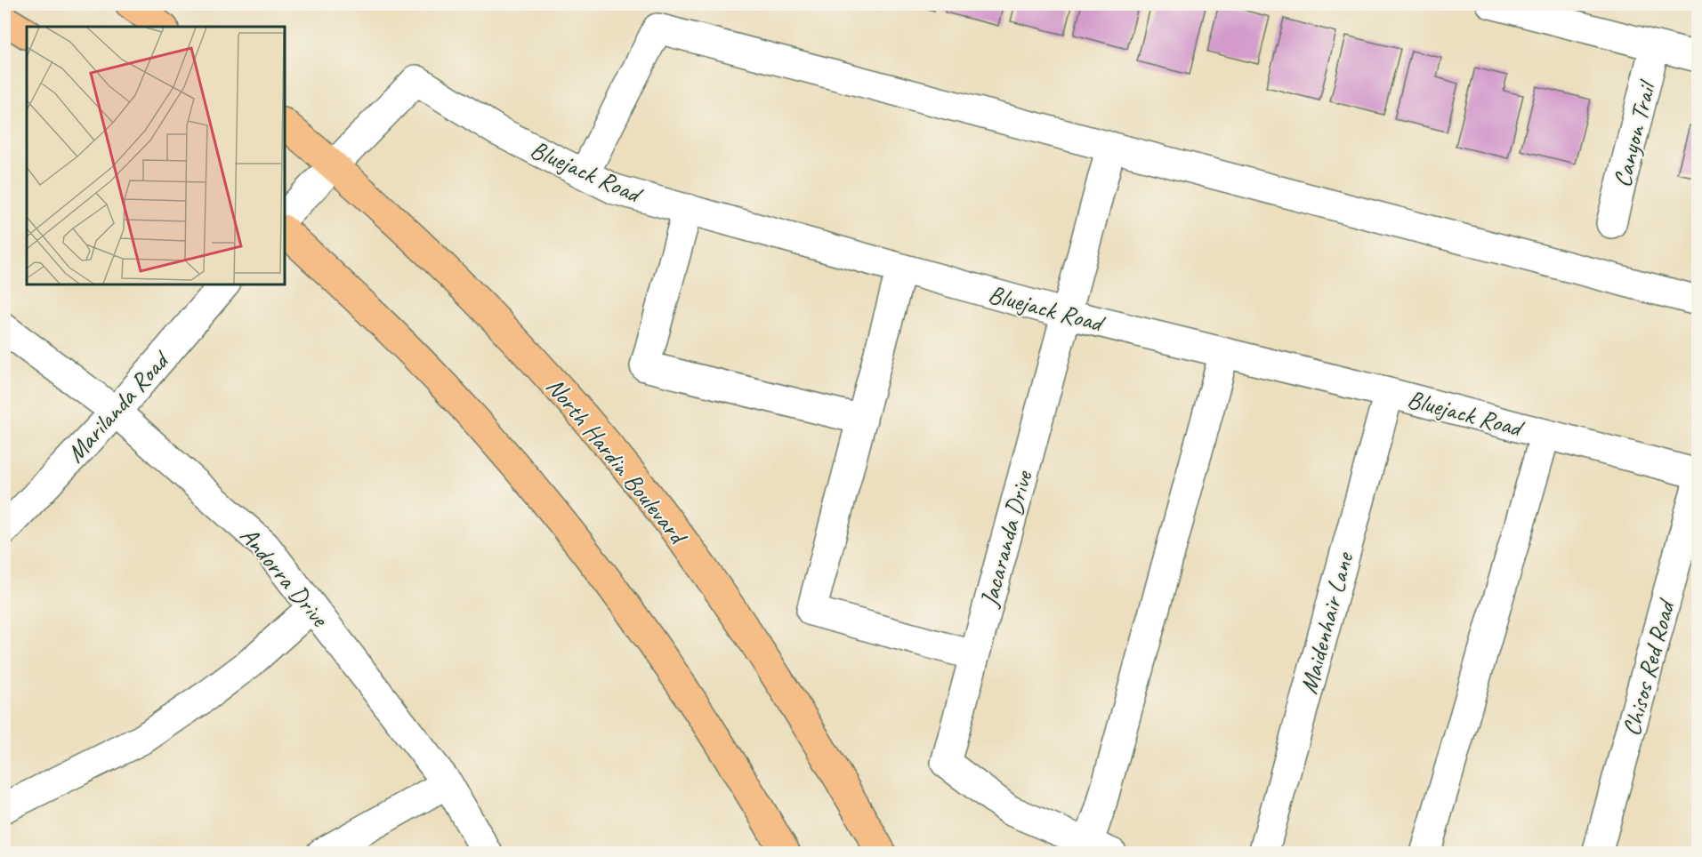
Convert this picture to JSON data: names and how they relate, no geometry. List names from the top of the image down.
{
  "streets": {
    "main road": ["North Hardin Boulevard"],
    "street": [
      "Canyon Trail",
      "Bluejack Road",
      "Marilanda Road",
      "Jacaranda Drive",
      "Andorra Drive",
      "Maidenhair Lane",
      "Chisos Red Road"
    ]
  },
  "crossings": [
    ["Bluejack Road", "North Hardin Boulevard"],
    ["Bluejack Road", "Jacaranda Drive"],
    ["Bluejack Road", "Maidenhair Lane"],
    ["Marilanda Road", "Andorra Drive"]
  ]
}
